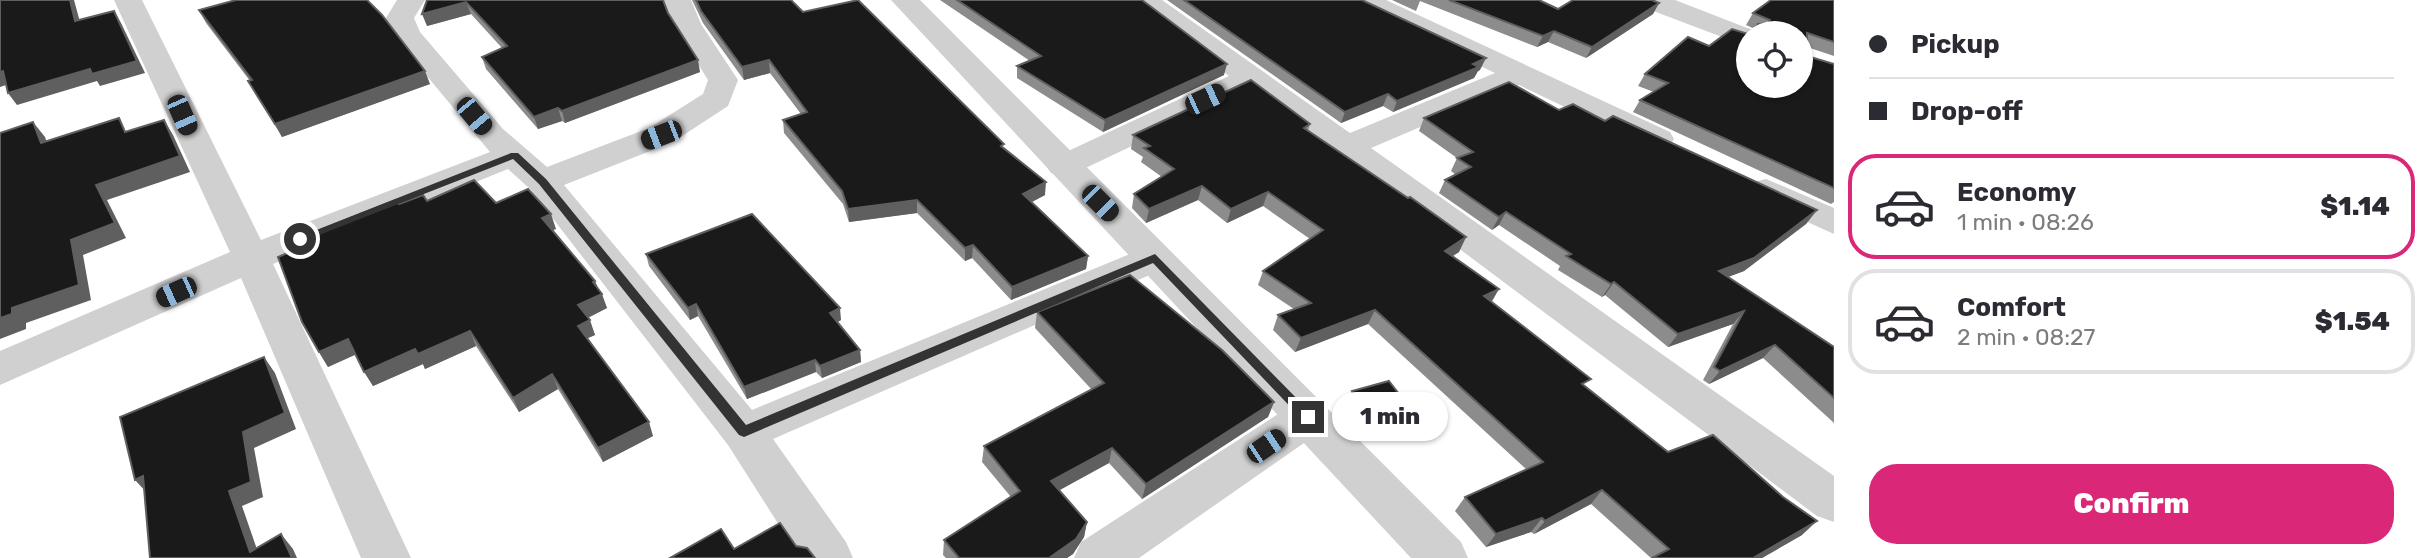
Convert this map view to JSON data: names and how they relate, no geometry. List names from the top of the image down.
{
  "page": {
    "banner": ["Pickup", "Drop-off"],
    "list": [
      {
        "name": "Economy",
        "note": "1 min · 08:26",
        "value": "$1.14"
      },
      {
        "name": "Comfort",
        "note": "2 min · 08:27",
        "value": "$1.54"
      }
    ],
    "bubble": "1 min",
    "buttons": "Confirm"
  }
}
